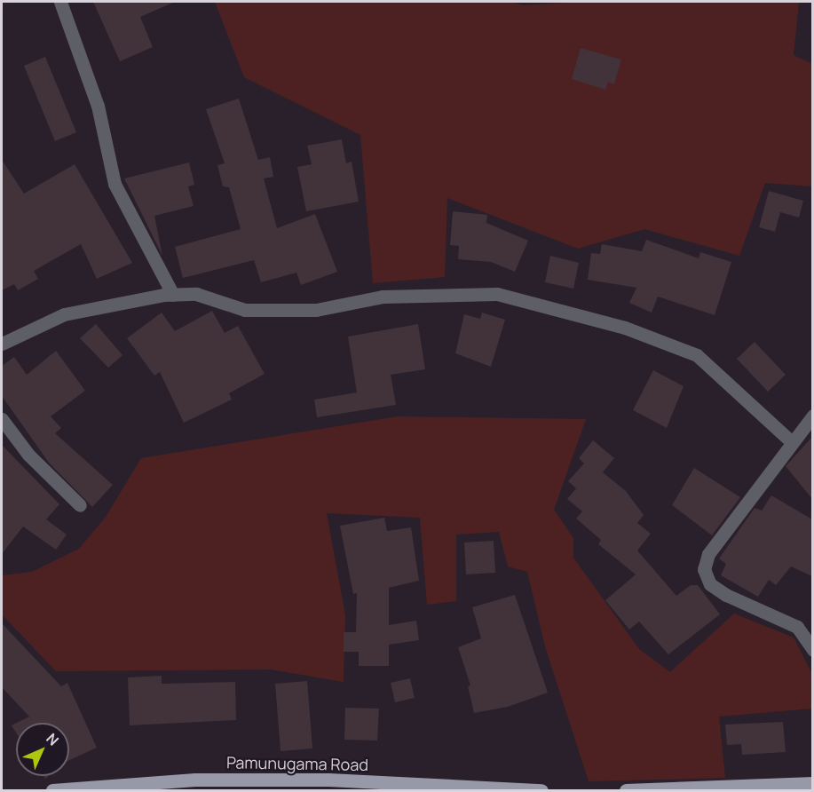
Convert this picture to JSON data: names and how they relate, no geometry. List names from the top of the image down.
{
  "streets": {
    "main road": ["Pamunugama Road"]
  },
  "north": "top right"
}
